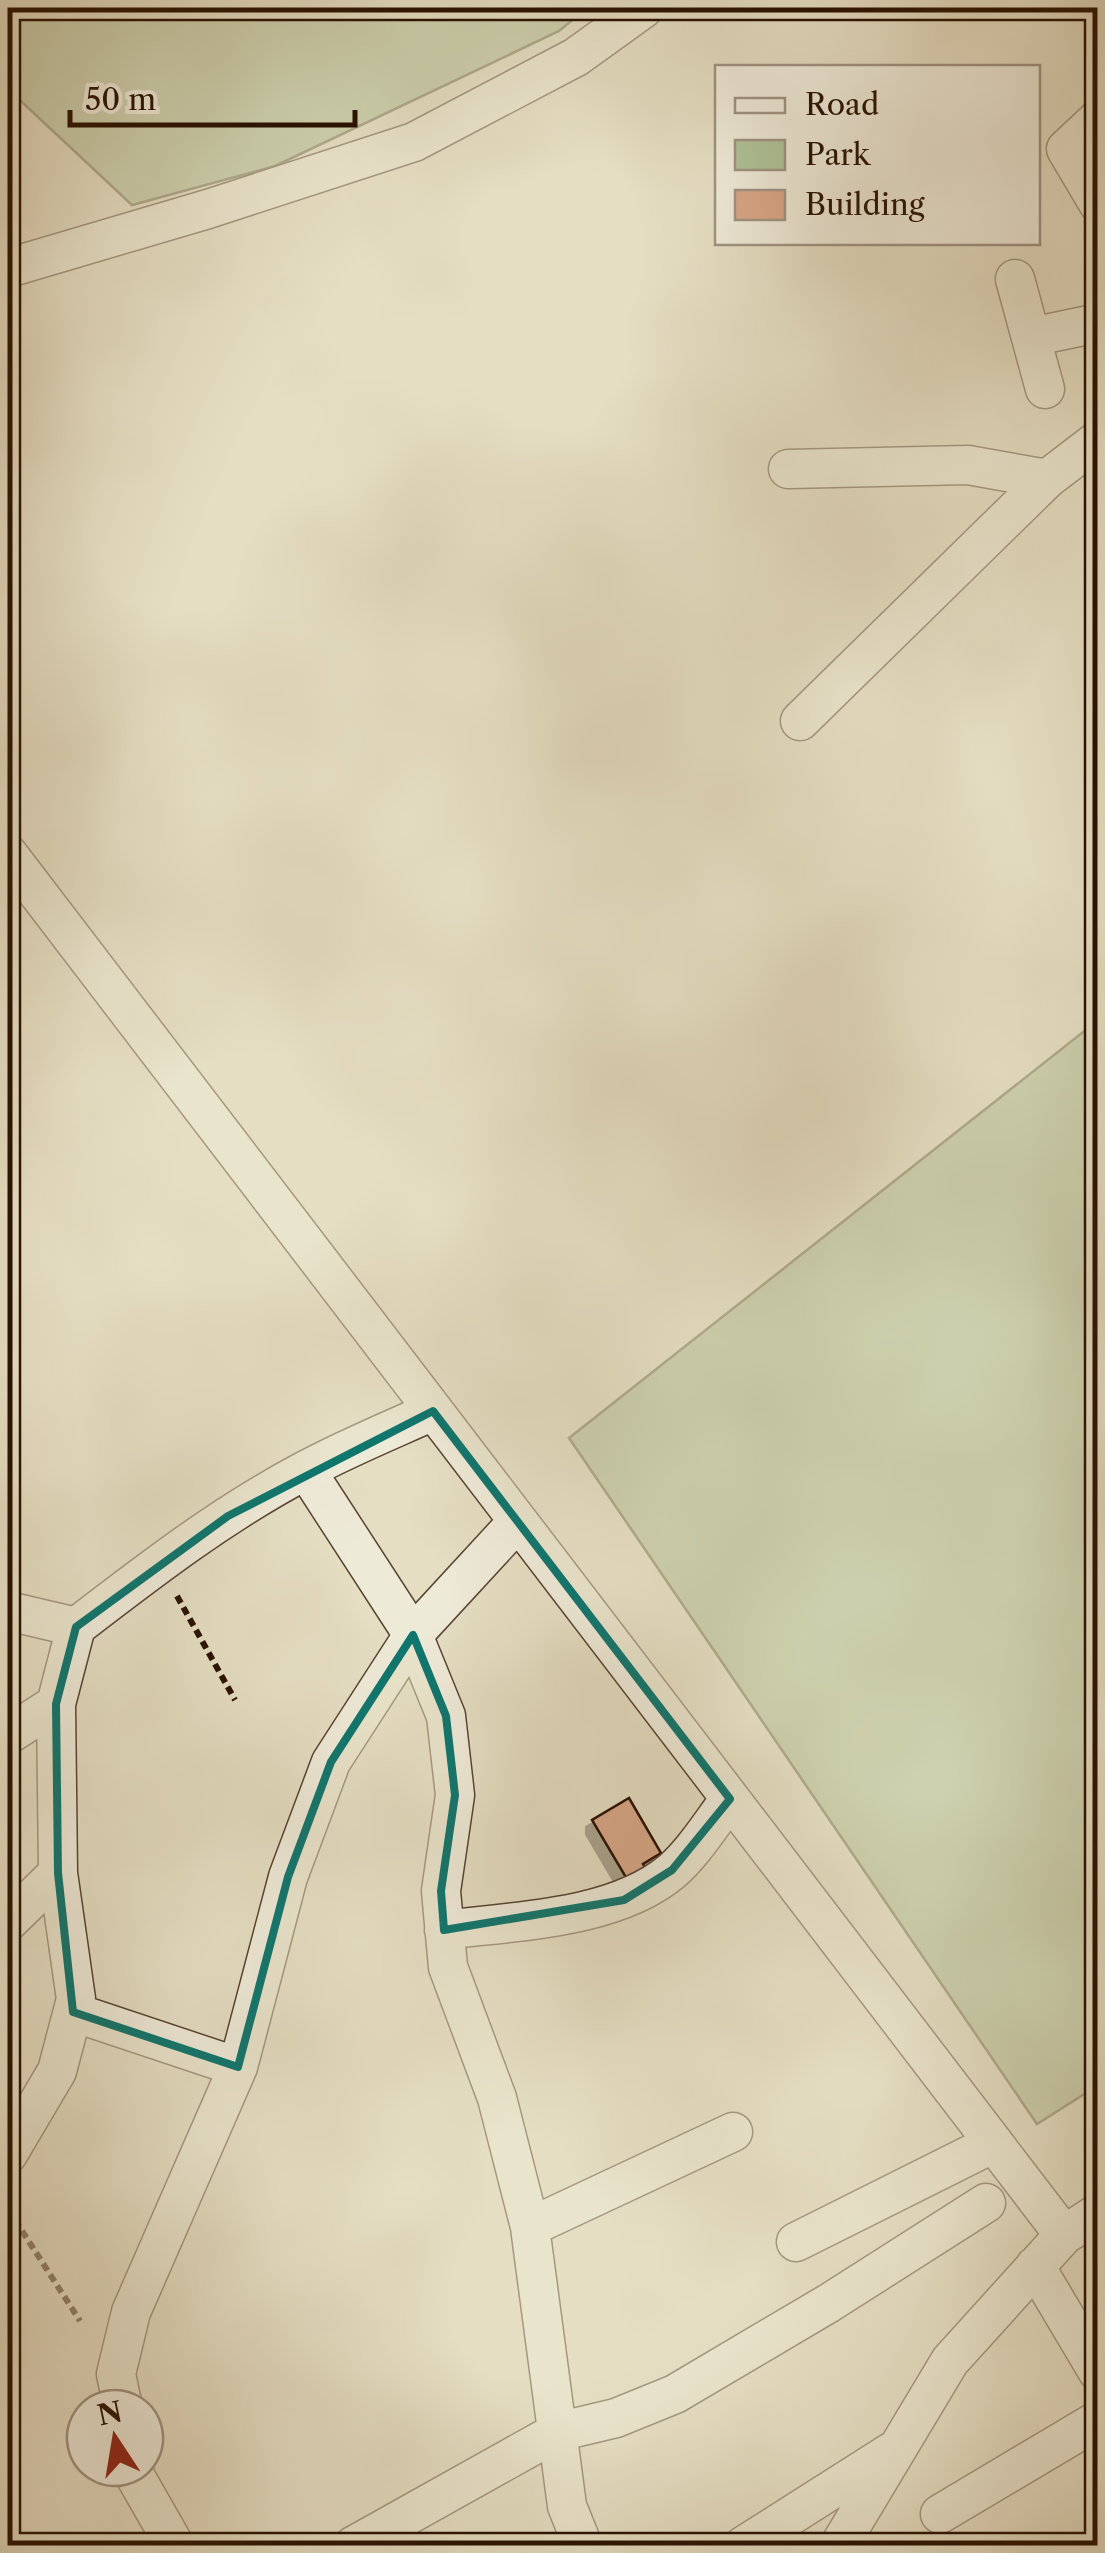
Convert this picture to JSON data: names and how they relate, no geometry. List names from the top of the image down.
{
  "legend": ["Road", "Park", "Building"],
  "scale_bar": "50 m",
  "north": "top"
}
